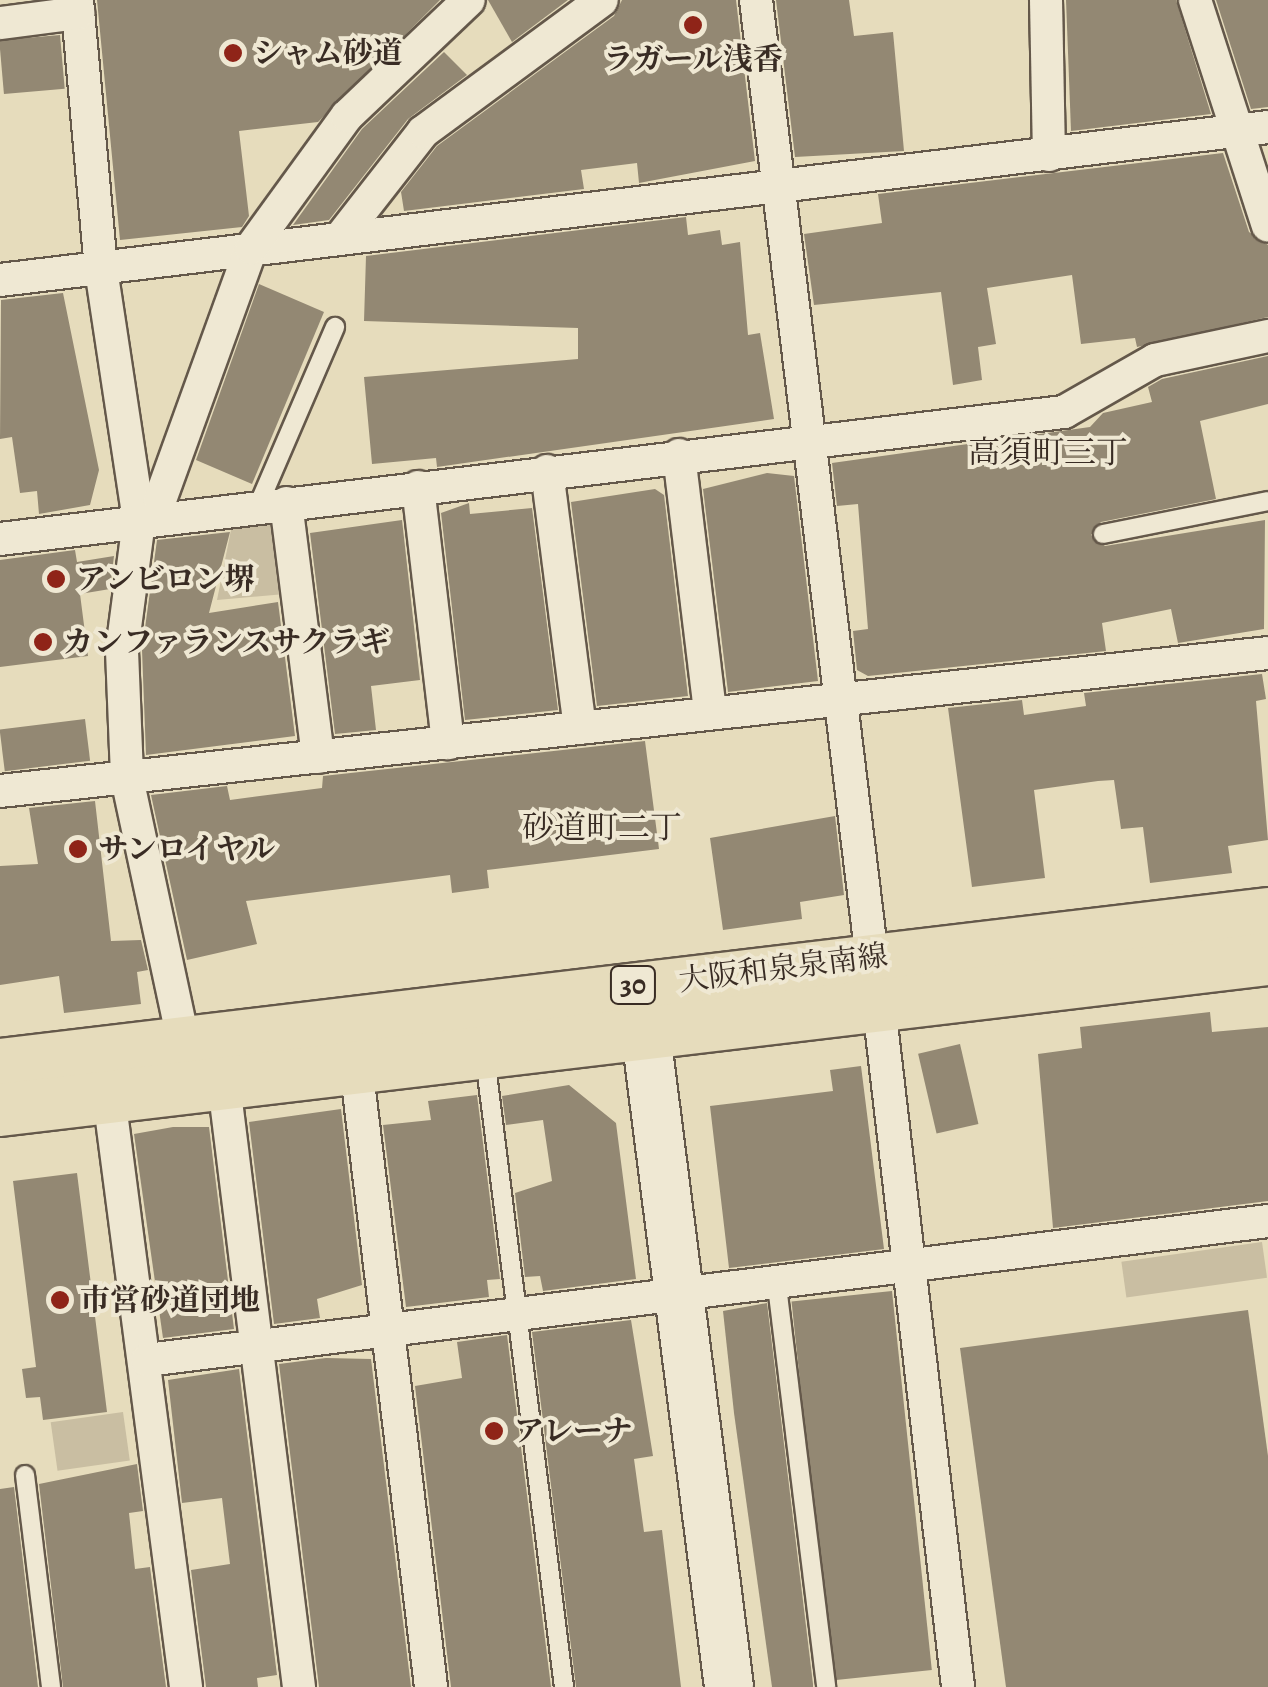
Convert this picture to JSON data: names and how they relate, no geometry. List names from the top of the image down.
{
  "streets": {
    "main road": ["大阪和泉泉南線", "30"]
  },
  "districts": ["高須町三丁", "砂道町二丁"],
  "places": [
    "ラガール浅香",
    "シャム砂道",
    "アンビロン堺",
    "カンファランスサクラギ",
    "サンロイヤル",
    "市営砂道団地",
    "アレーナ"
  ]
}
